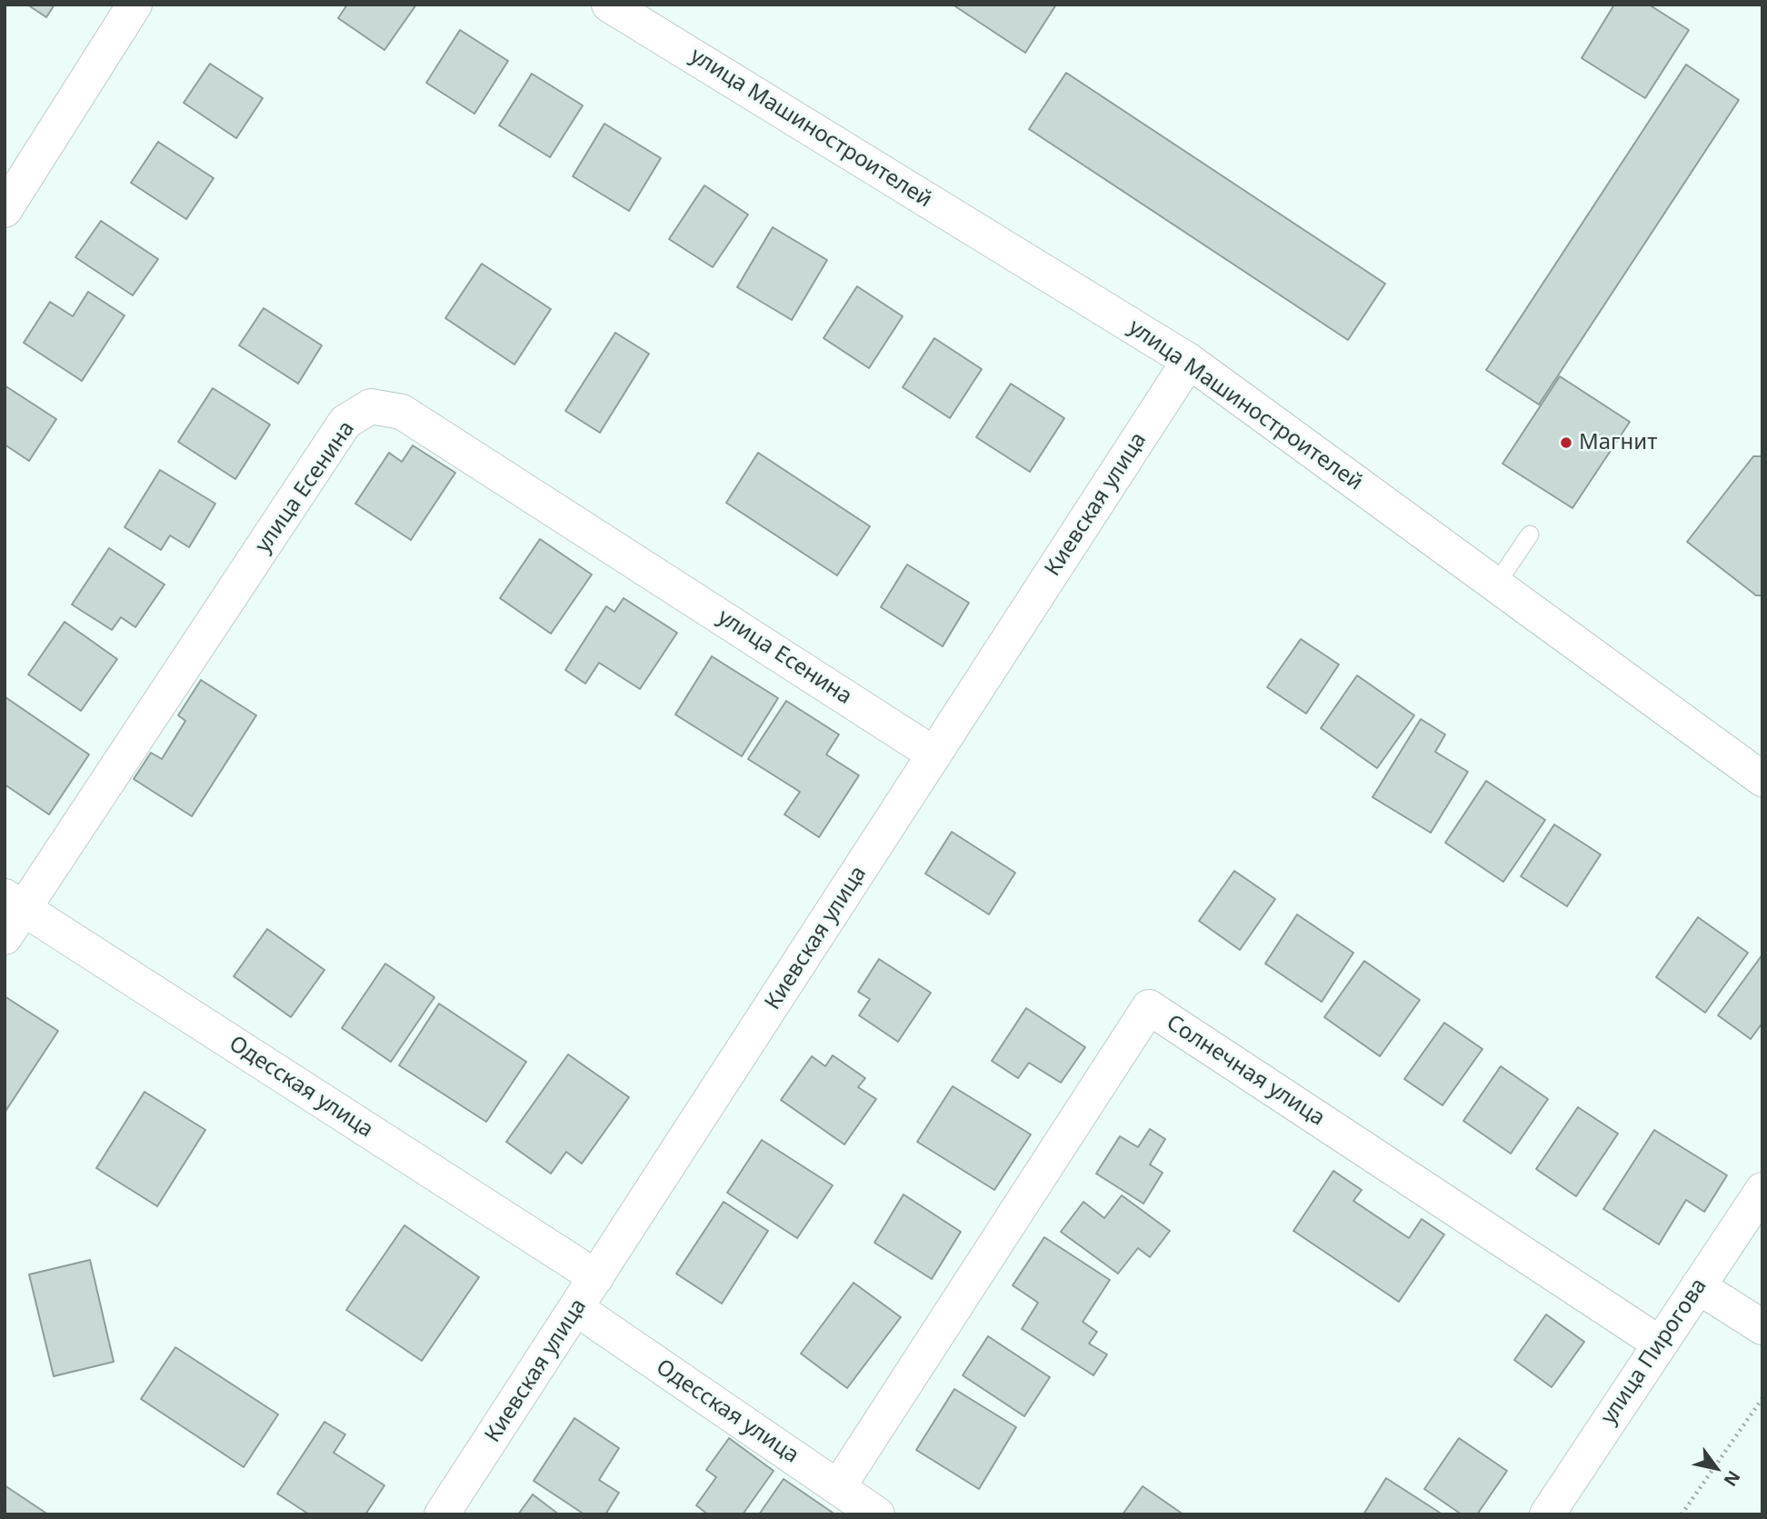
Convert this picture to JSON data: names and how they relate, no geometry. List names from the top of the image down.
{
  "streets": {
    "street": [
      "улица Машиностроителей",
      "улица Есенина",
      "Киевская улица",
      "Солнечная улица",
      "Одесская улица",
      "улица Пирогова"
    ]
  },
  "crossings": [
    ["улица Машиностроителей", "Киевская улица"],
    ["улица Есенина", "Киевская улица"],
    ["улица Есенина", "Одесская улица"],
    ["Киевская улица", "Одесская улица"],
    ["Солнечная улица", "Одесская улица"],
    ["Солнечная улица", "улица Пирогова"]
  ],
  "places": ["Магнит"],
  "north": "bottom right"
}
